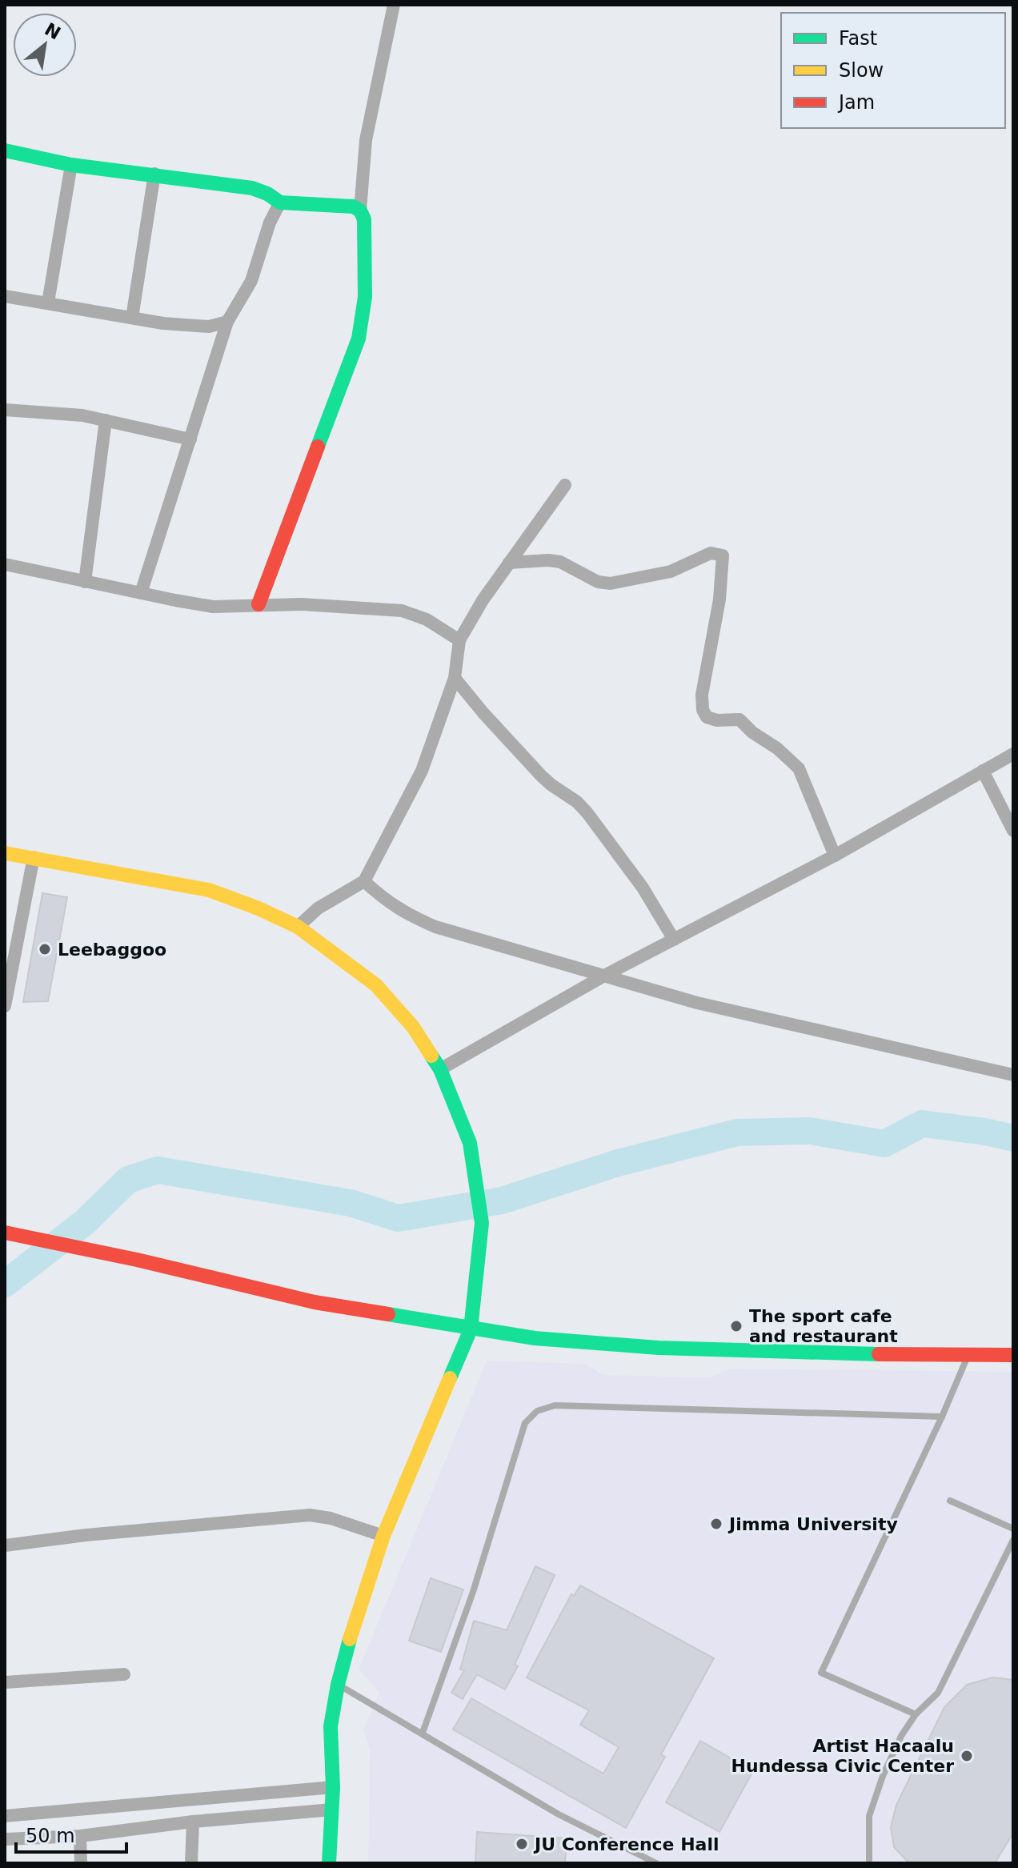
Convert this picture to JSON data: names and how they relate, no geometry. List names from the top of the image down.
{
  "places": [
    "Leebaggoo",
    "The sport cafe and restaurant",
    "Jimma University",
    "Artist Hacaalu Hundessa Civic Center",
    "JU Conference Hall"
  ],
  "legend": ["Fast", "Slow", "Jam"],
  "scale_bar": "50 m",
  "north": "top right"
}
